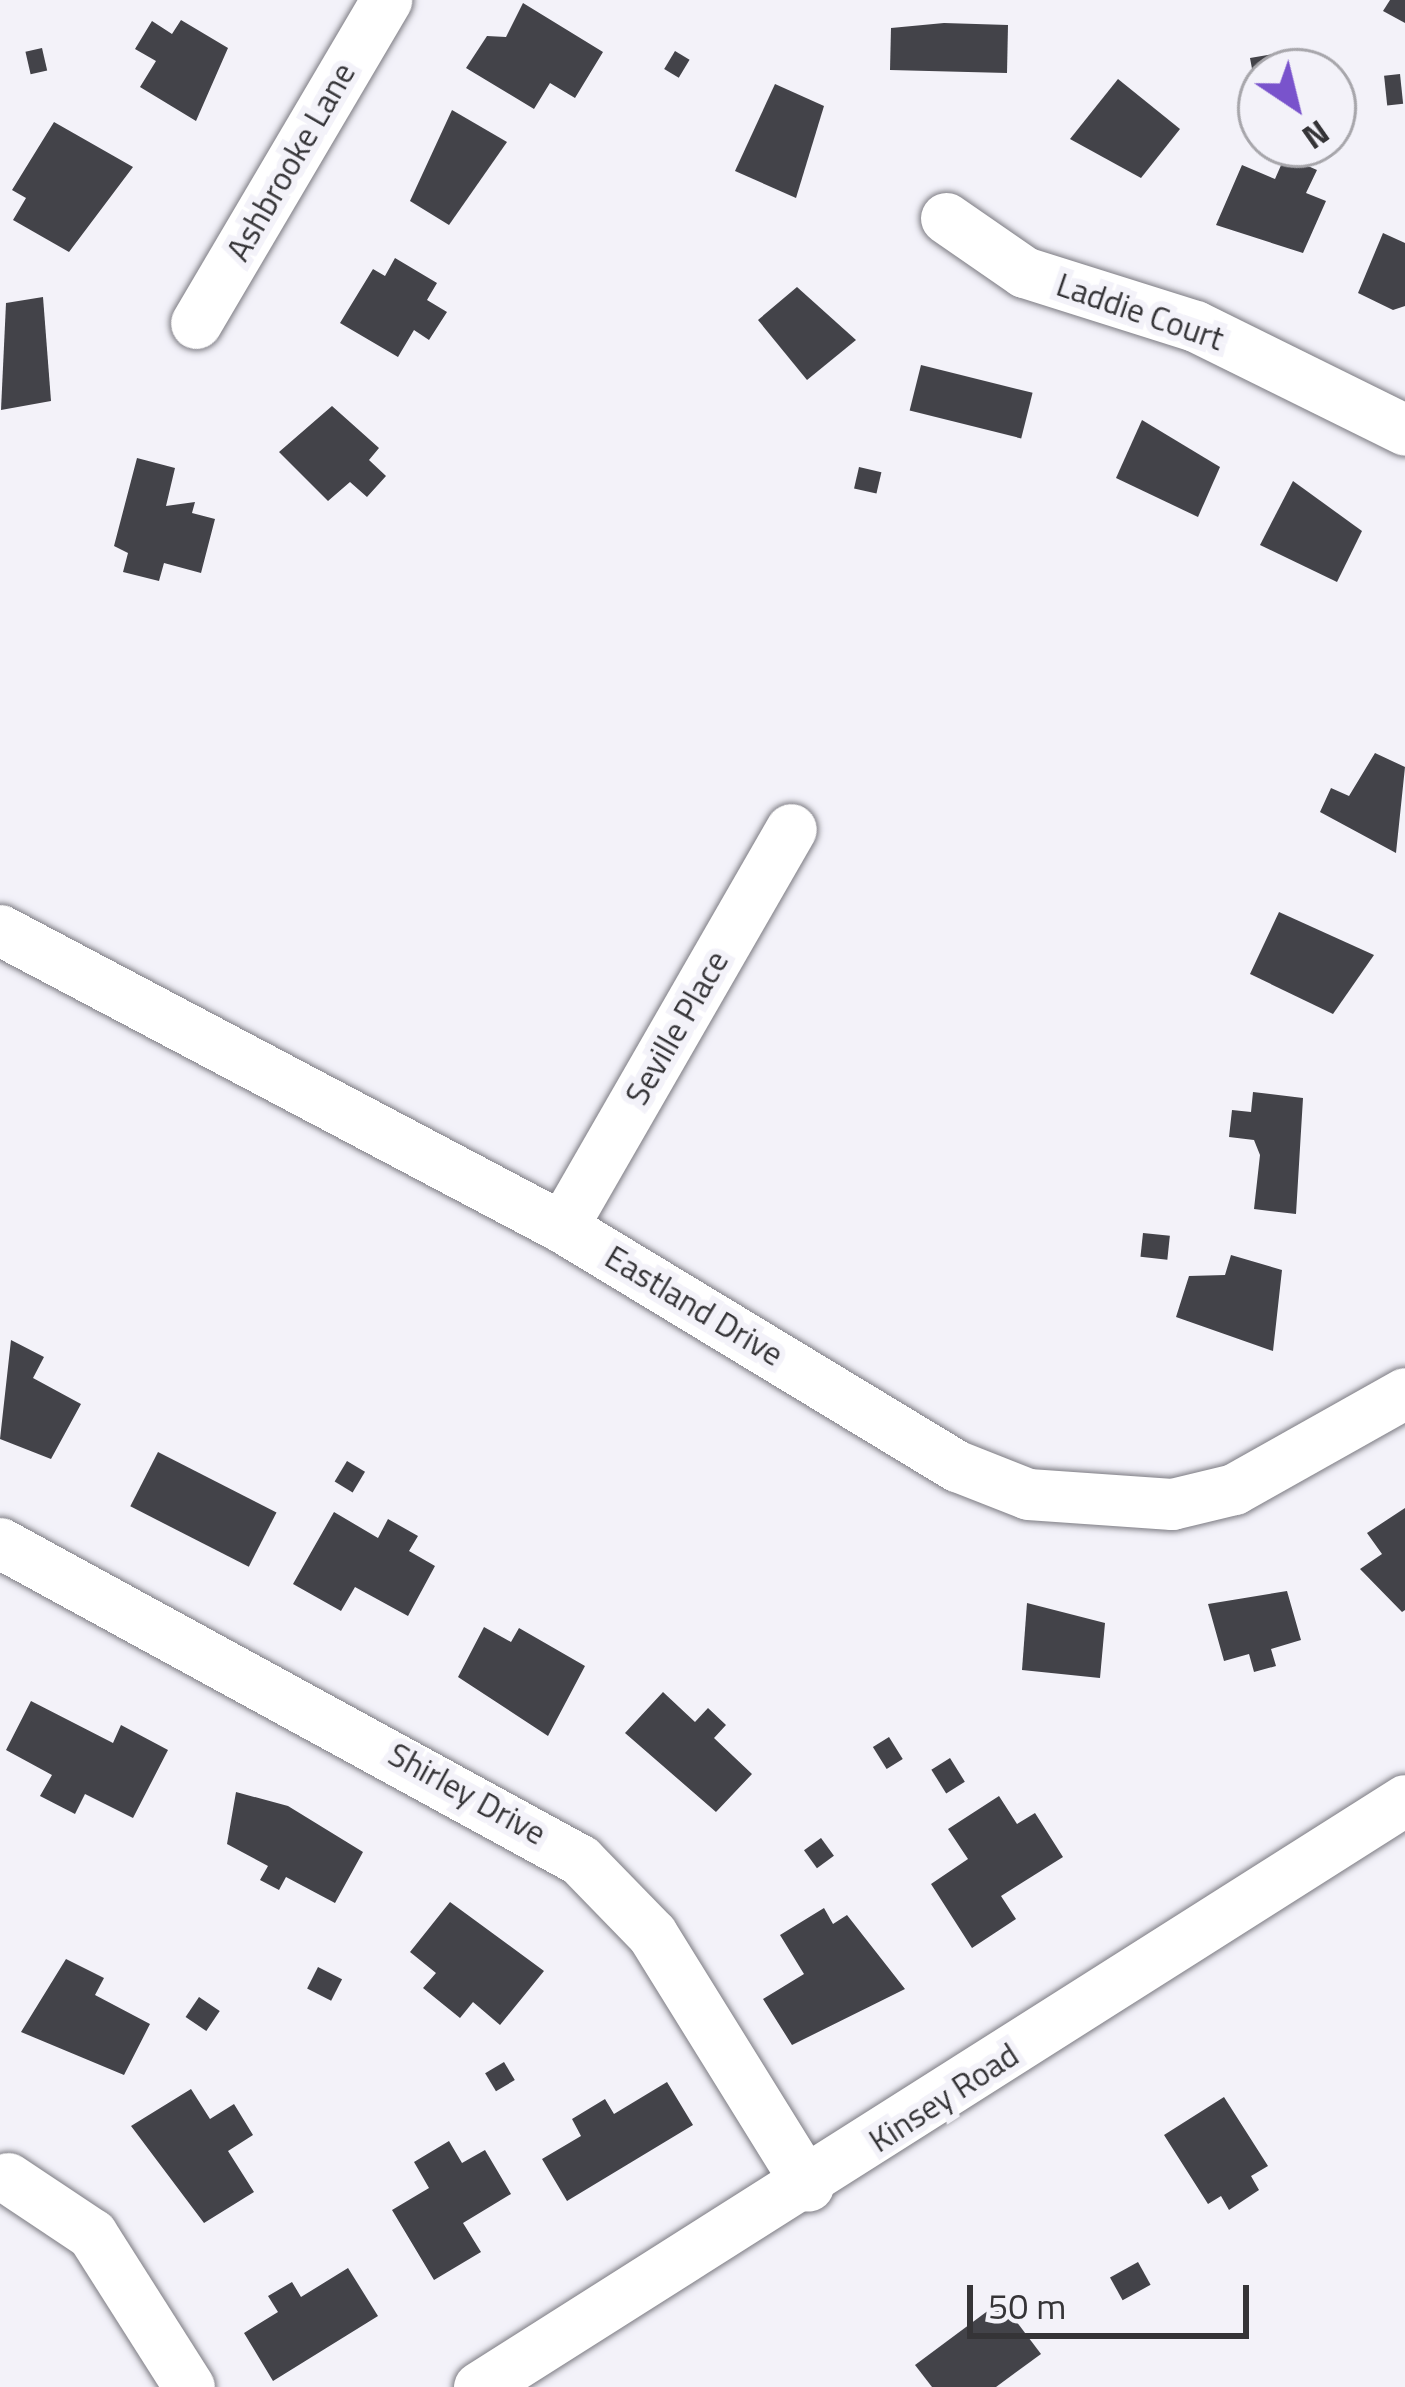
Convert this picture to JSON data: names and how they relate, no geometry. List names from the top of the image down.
{
  "streets": {
    "street": [
      "Ashbrooke Lane",
      "Laddie Court",
      "Seville Place",
      "Eastland Drive",
      "Shirley Drive",
      "Kinsey Road"
    ]
  },
  "crossings": [
    ["Seville Place", "Eastland Drive"],
    ["Shirley Drive", "Kinsey Road"]
  ],
  "scale_bar": "50 m",
  "north": "bottom right"
}
